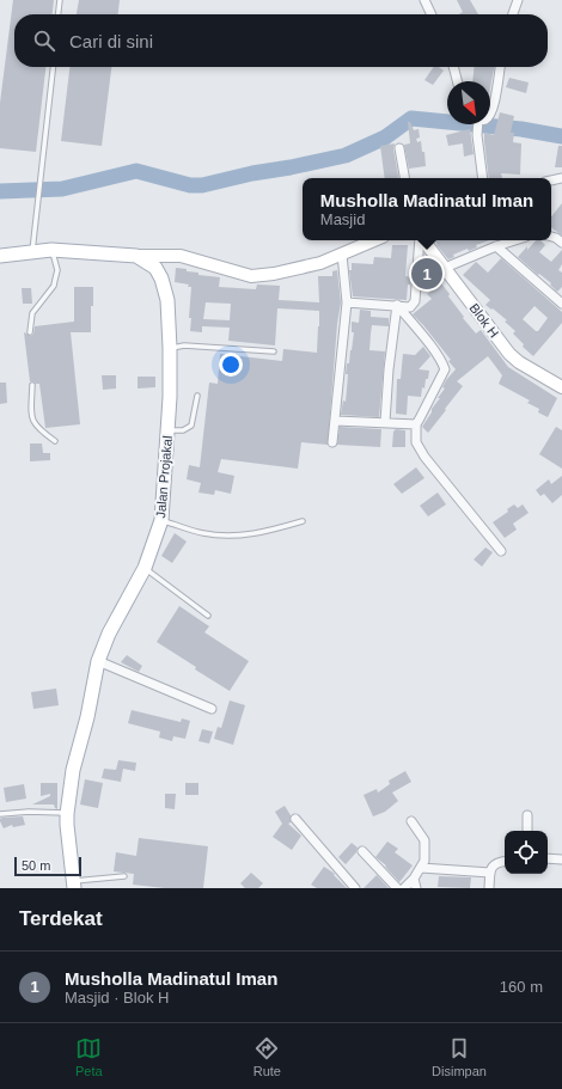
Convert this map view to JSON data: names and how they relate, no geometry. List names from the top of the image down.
{
  "streets": {
    "main road": ["Jalan Projakal"],
    "street": ["Blok H"]
  },
  "scale_bar": "50 m",
  "north": "bottom right",
  "page": {
    "search": "Cari di sini",
    "popup": ["Musholla Madinatul Iman", "Masjid"],
    "pins": "1",
    "scale": "50 m",
    "heading": "Terdekat",
    "list": [
      {
        "mark": "1",
        "name": "Musholla Madinatul Iman",
        "note": "Masjid · Blok H",
        "value": "160 m"
      }
    ],
    "nav": ["Peta", "Rute", "Disimpan"]
  }
}
